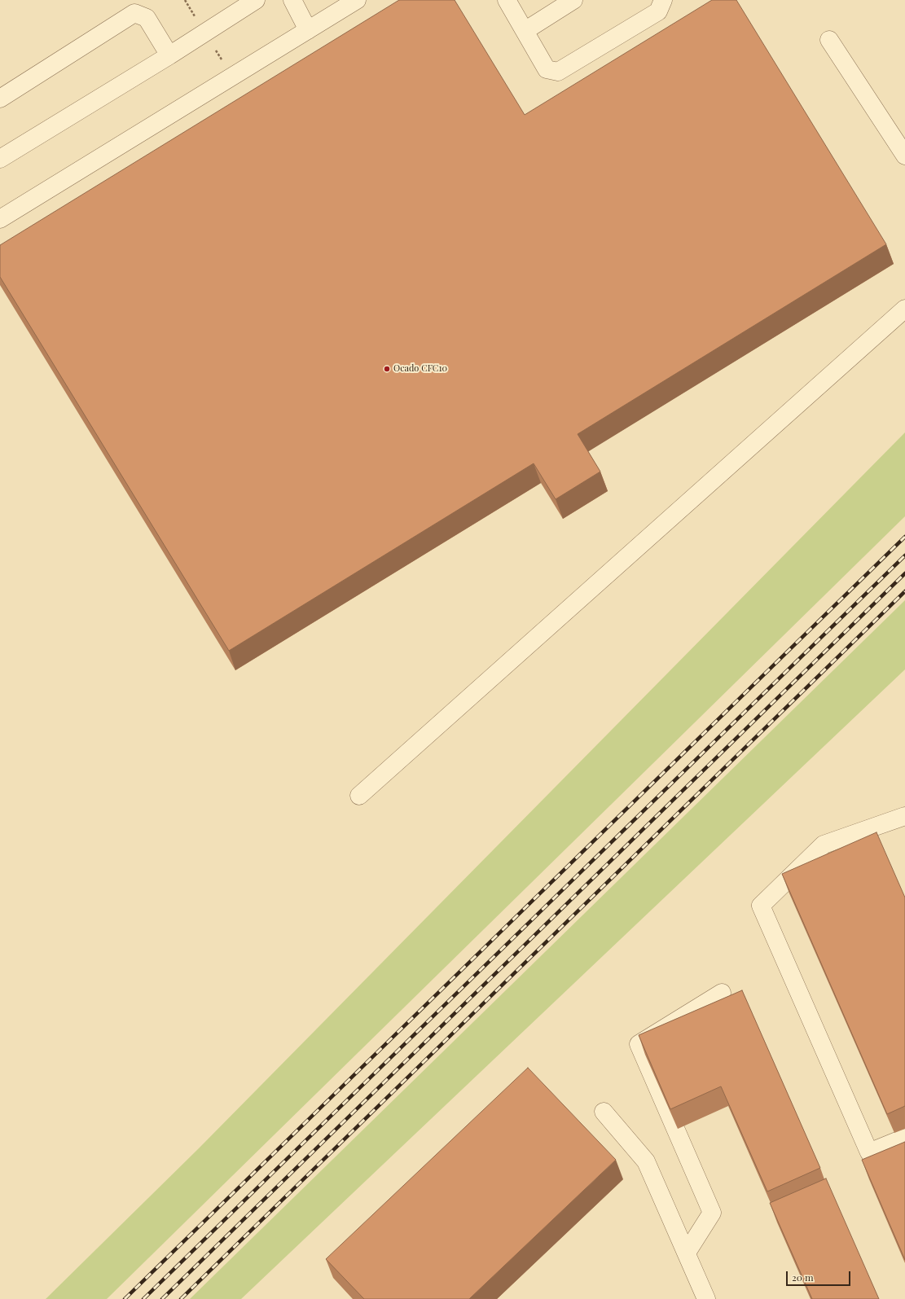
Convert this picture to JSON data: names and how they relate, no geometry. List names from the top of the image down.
{
  "places": ["Ocado CFC10"],
  "scale_bar": "20 m"
}
